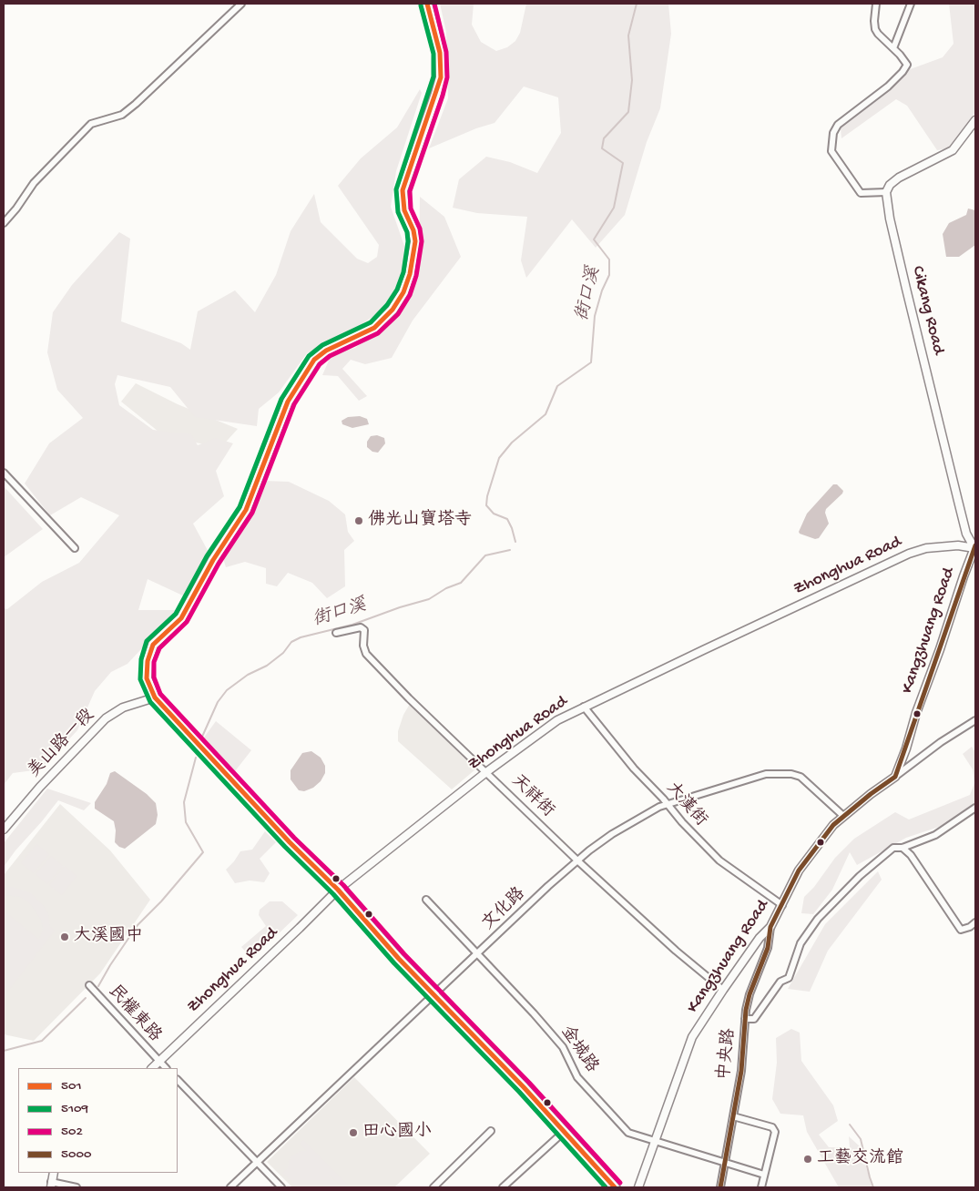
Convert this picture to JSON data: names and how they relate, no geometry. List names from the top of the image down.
{
  "streets": {
    "street": [
      "Cikang Road",
      "Zhonghua Road",
      "Kangzhuang Road",
      "美山路一段",
      "天祥街",
      "大漢街",
      "文化路",
      "民權東路",
      "金城路",
      "中央路"
    ]
  },
  "crossings": [
    ["Cikang Road", "Zhonghua Road"],
    ["Cikang Road", "Kangzhuang Road"],
    ["Zhonghua Road", "Kangzhuang Road"],
    ["Zhonghua Road", "天祥街"],
    ["Zhonghua Road", "大漢街"],
    ["Zhonghua Road", "民權東路"],
    ["Kangzhuang Road", "天祥街"],
    ["Kangzhuang Road", "大漢街"],
    ["Kangzhuang Road", "文化路"],
    ["Kangzhuang Road", "金城路"],
    ["Kangzhuang Road", "中央路"],
    ["天祥街", "文化路"],
    ["大漢街", "文化路"],
    ["文化路", "金城路"],
    ["金城路", "中央路"]
  ],
  "water": ["街口溪"],
  "places": [
    "佛光山寶塔寺",
    "大溪國中",
    "田心國小",
    "工藝交流館"
  ],
  "lines": [
    "transit line 501",
    "transit line 502",
    "transit line 5109",
    "transit line 5000"
  ],
  "legend": [
    "501",
    "5109",
    "502",
    "5000"
  ]
}
